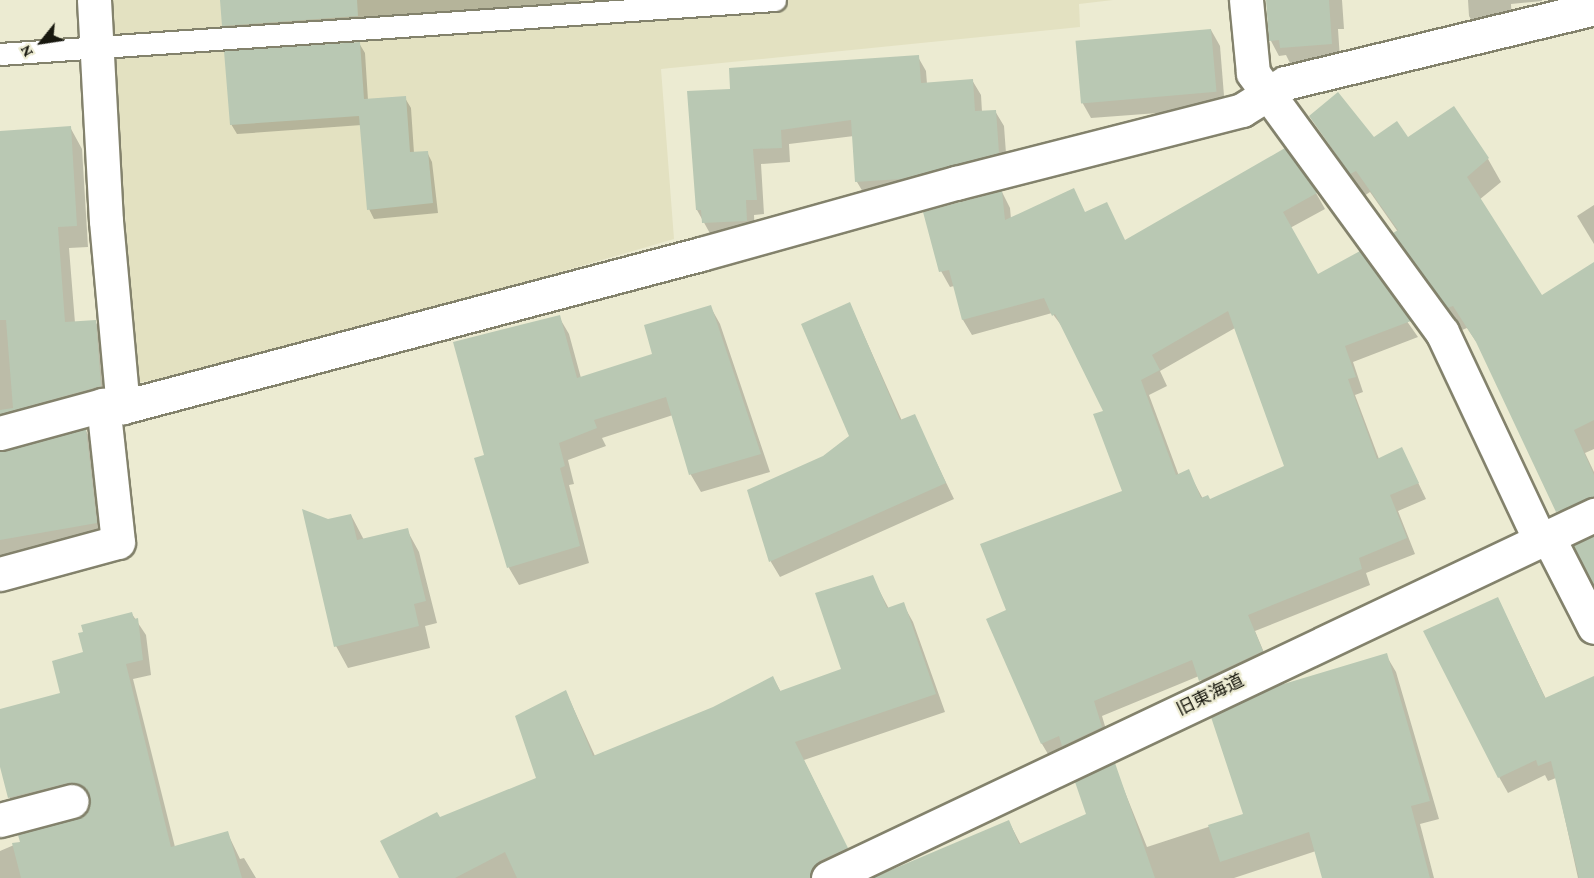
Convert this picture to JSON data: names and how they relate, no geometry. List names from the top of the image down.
{
  "streets": {
    "street": ["旧東海道"]
  },
  "north": "bottom left"
}
